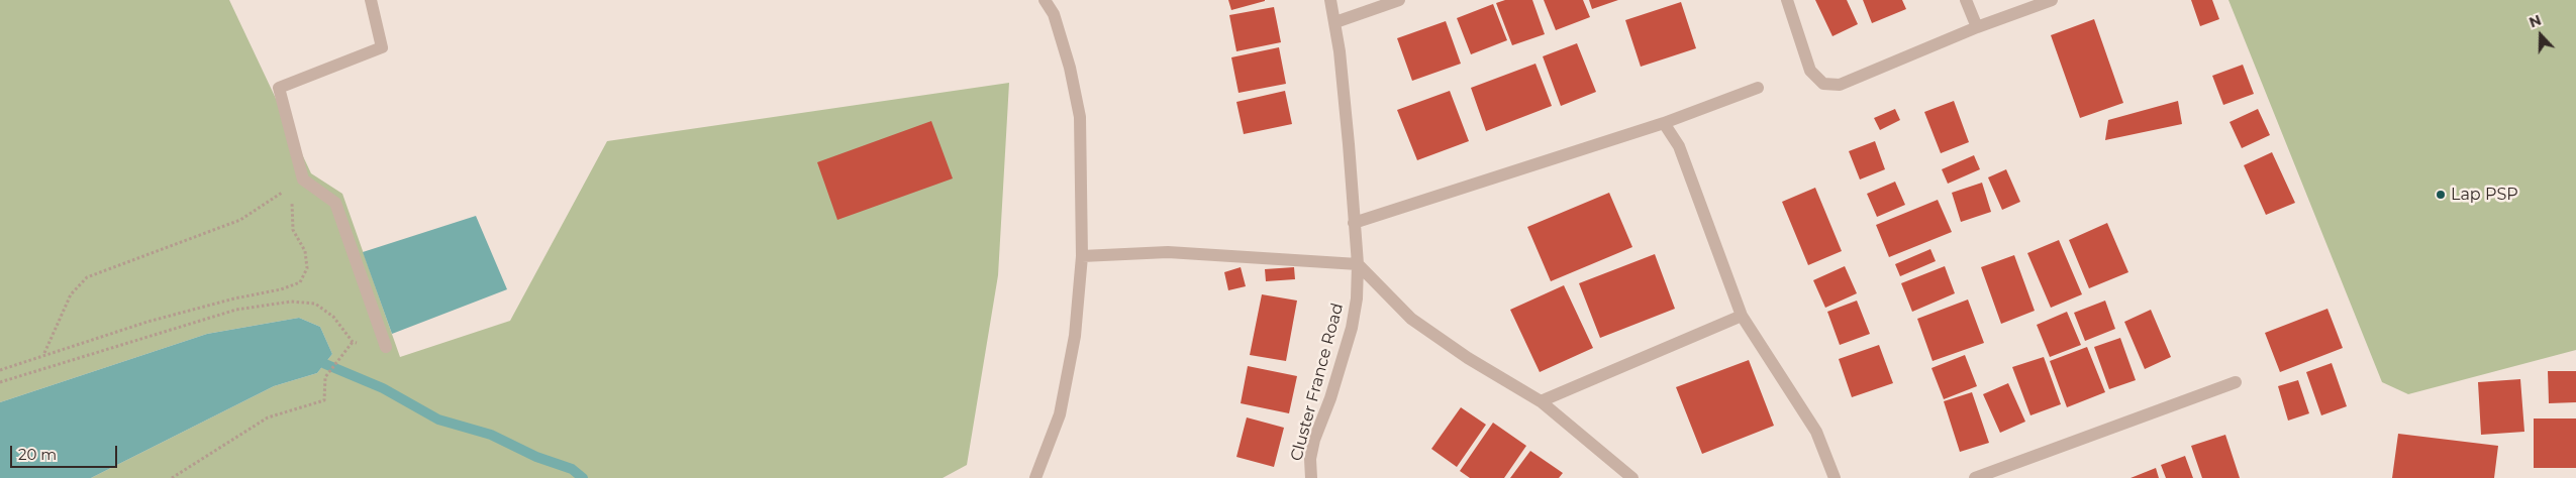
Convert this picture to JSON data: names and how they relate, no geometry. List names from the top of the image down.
{
  "streets": {
    "street": ["Cluster France Road"]
  },
  "places": ["Lap PSP"],
  "scale_bar": "20 m",
  "north": "top"
}
